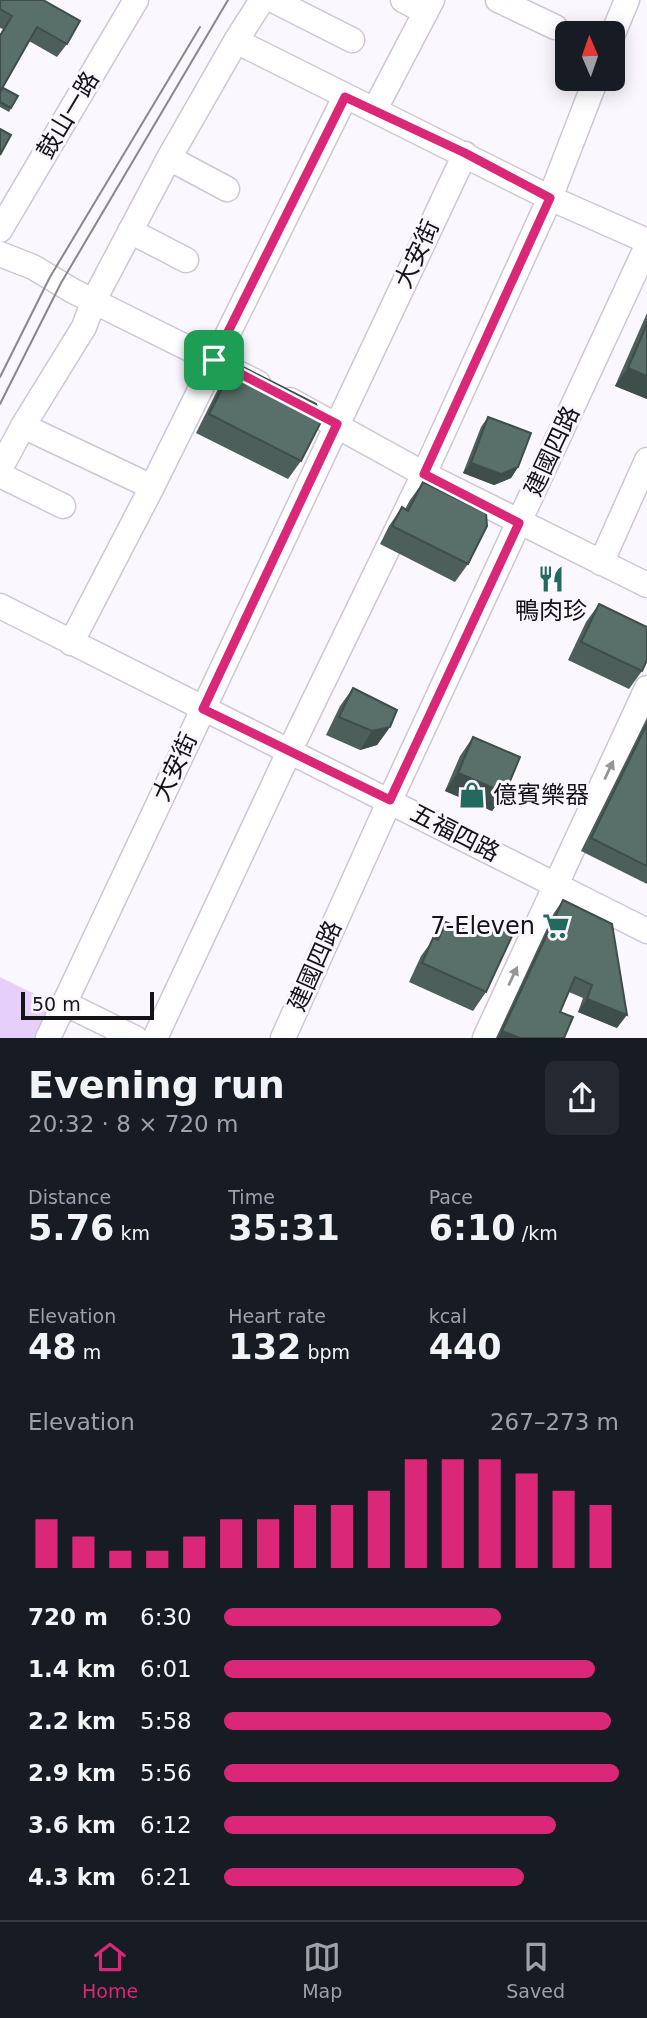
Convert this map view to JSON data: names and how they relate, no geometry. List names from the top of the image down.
{
  "streets": {
    "street": [
      "鼓山一路",
      "大安街",
      "建國四路",
      "五福四路"
    ]
  },
  "crossings": [
    ["大安街", "五福四路"],
    ["建國四路", "五福四路"]
  ],
  "places": {
    "restaurant": ["鴨肉珍"],
    "shop": ["億賓樂器"],
    "supermarket": ["7-Eleven"]
  },
  "scale_bar": "50 m",
  "north": "top",
  "page": {
    "scale": "50 m",
    "heading": ["Evening run", "20:32 · 8 × 720 m"],
    "stats": [
      ["Distance", "5.76 km"],
      ["Time", "35:31"],
      ["Pace", "6:10 /km"],
      ["Elevation", "48 m"],
      ["Heart rate", "132 bpm"],
      ["kcal", "440"]
    ],
    "chart": ["Elevation", "267–273 m"],
    "list": [
      {
        "name": "720 m",
        "note": "6:30"
      },
      {
        "name": "1.4 km",
        "note": "6:01"
      },
      {
        "name": "2.2 km",
        "note": "5:58"
      },
      {
        "name": "2.9 km",
        "note": "5:56"
      },
      {
        "name": "3.6 km",
        "note": "6:12"
      },
      {
        "name": "4.3 km",
        "note": "6:21"
      }
    ],
    "tabs": ["Home", "Map", "Saved"]
  }
}
